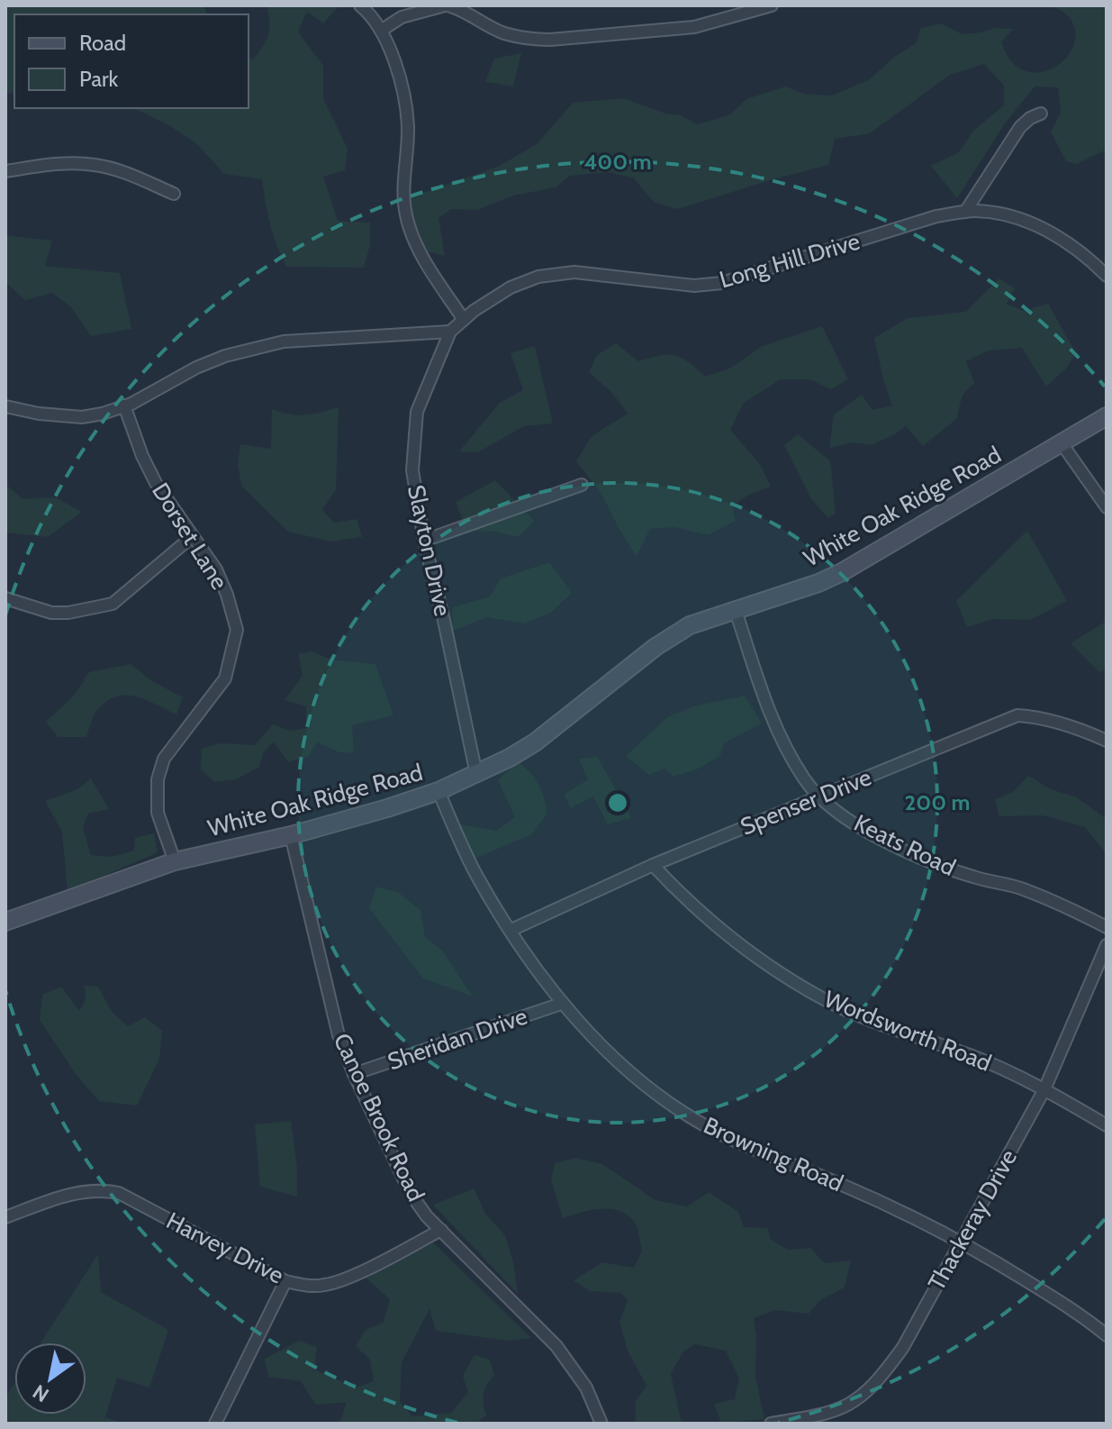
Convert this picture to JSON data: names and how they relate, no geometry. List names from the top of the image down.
{
  "streets": {
    "street": [
      "Long Hill Drive",
      "White Oak Ridge Road",
      "Dorset Lane",
      "Slayton Drive",
      "Spenser Drive",
      "Keats Road",
      "Wordsworth Road",
      "Sheridan Drive",
      "Canoe Brook Road",
      "Browning Road",
      "Thackeray Drive",
      "Harvey Drive"
    ]
  },
  "crossings": [
    ["Long Hill Drive", "Slayton Drive"],
    ["White Oak Ridge Road", "Dorset Lane"],
    ["White Oak Ridge Road", "Slayton Drive"],
    ["White Oak Ridge Road", "Keats Road"],
    ["White Oak Ridge Road", "Canoe Brook Road"],
    ["White Oak Ridge Road", "Browning Road"],
    ["Spenser Drive", "Keats Road"],
    ["Spenser Drive", "Wordsworth Road"],
    ["Spenser Drive", "Browning Road"],
    ["Wordsworth Road", "Thackeray Drive"],
    ["Sheridan Drive", "Canoe Brook Road"],
    ["Sheridan Drive", "Browning Road"],
    ["Canoe Brook Road", "Harvey Drive"],
    ["Browning Road", "Thackeray Drive"]
  ],
  "legend": ["Road", "Park"],
  "north": "bottom left",
  "rings": ["400 m", "200 m"]
}
